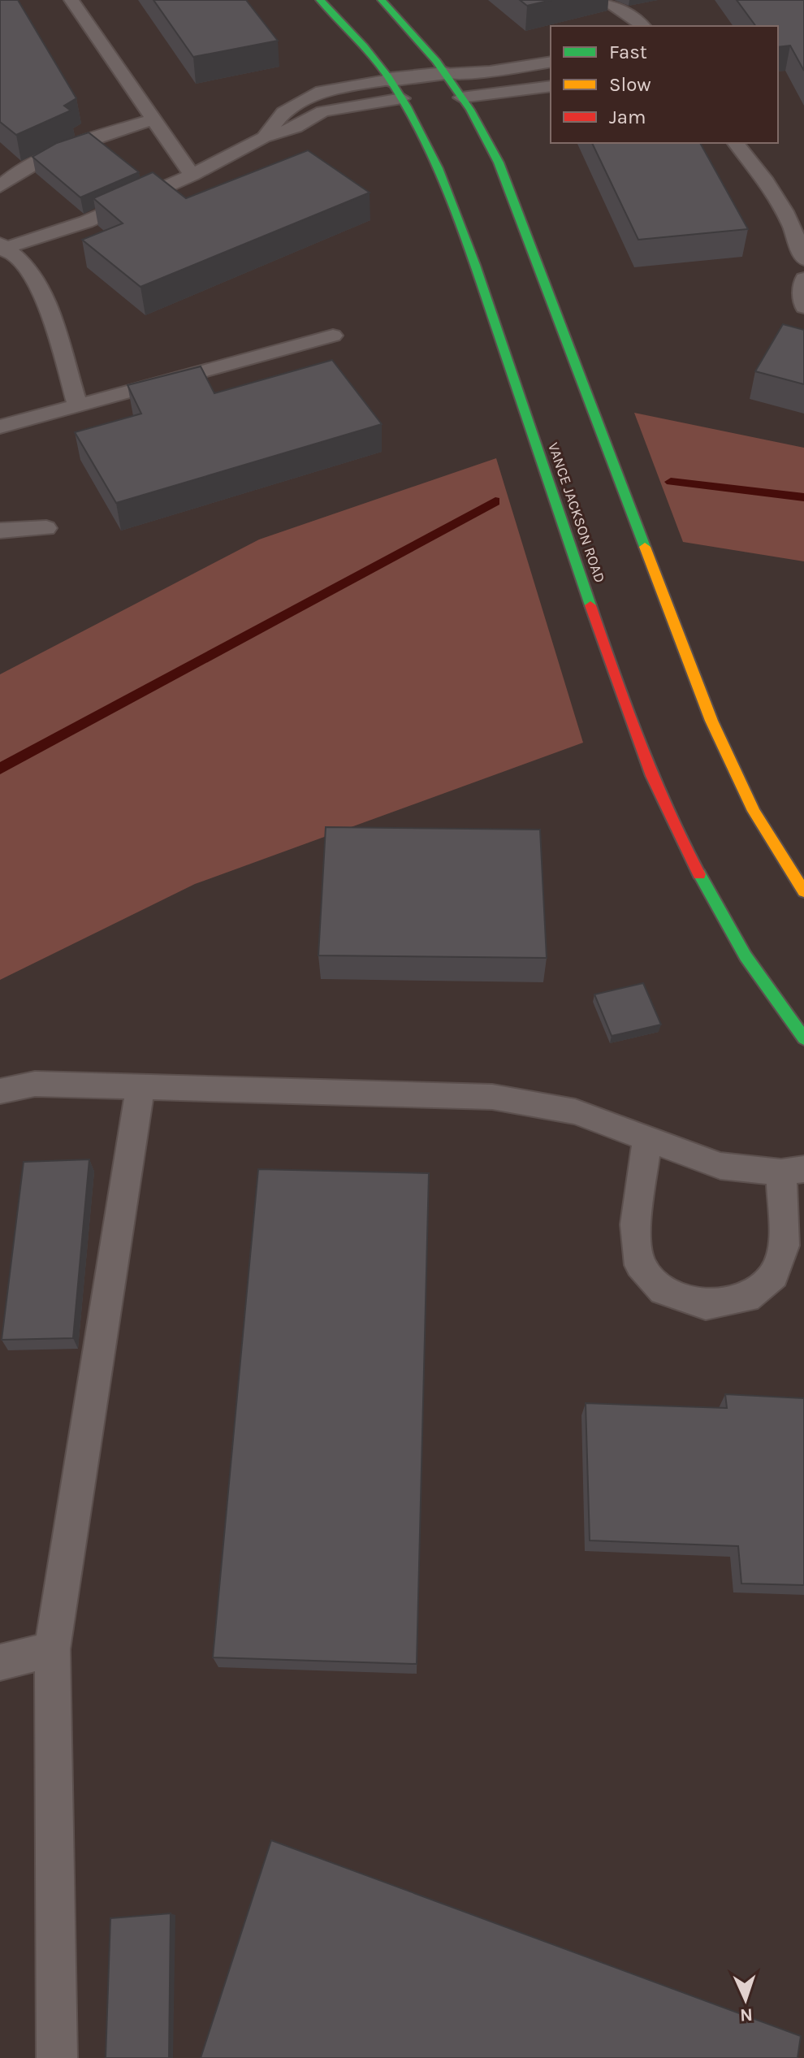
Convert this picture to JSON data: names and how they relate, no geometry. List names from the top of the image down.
{
  "streets": {
    "main road": ["VANCE JACKSON ROAD"]
  },
  "legend": ["Fast", "Slow", "Jam"],
  "north": "bottom"
}
